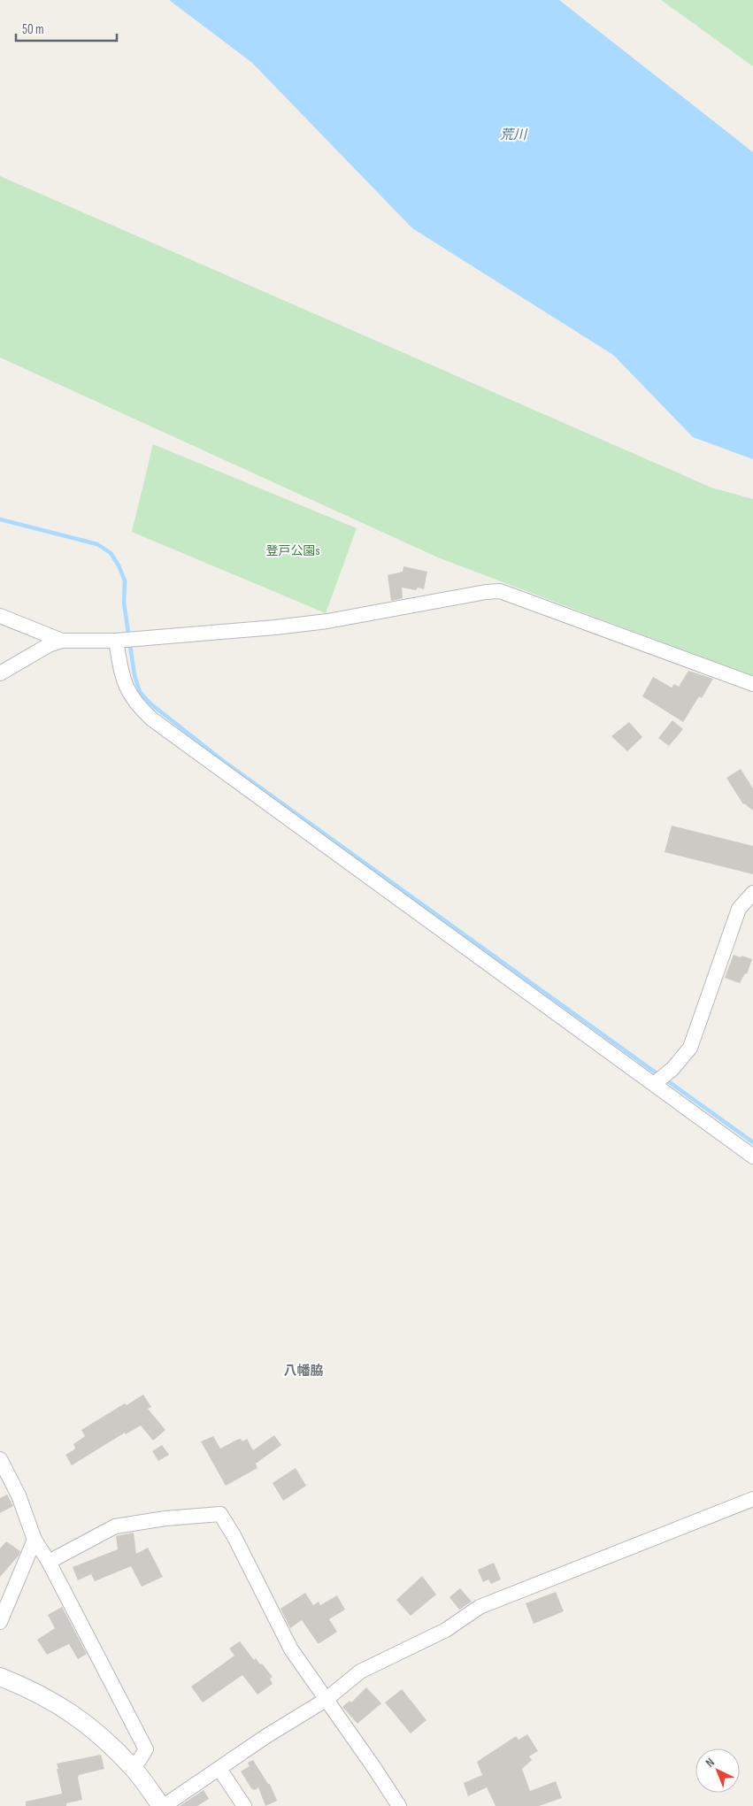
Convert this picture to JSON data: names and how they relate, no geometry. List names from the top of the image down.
{
  "districts": ["八幡脇"],
  "water": ["荒川"],
  "parks": ["登戸公園s"],
  "scale_bar": "50 m",
  "north": "top left"
}
